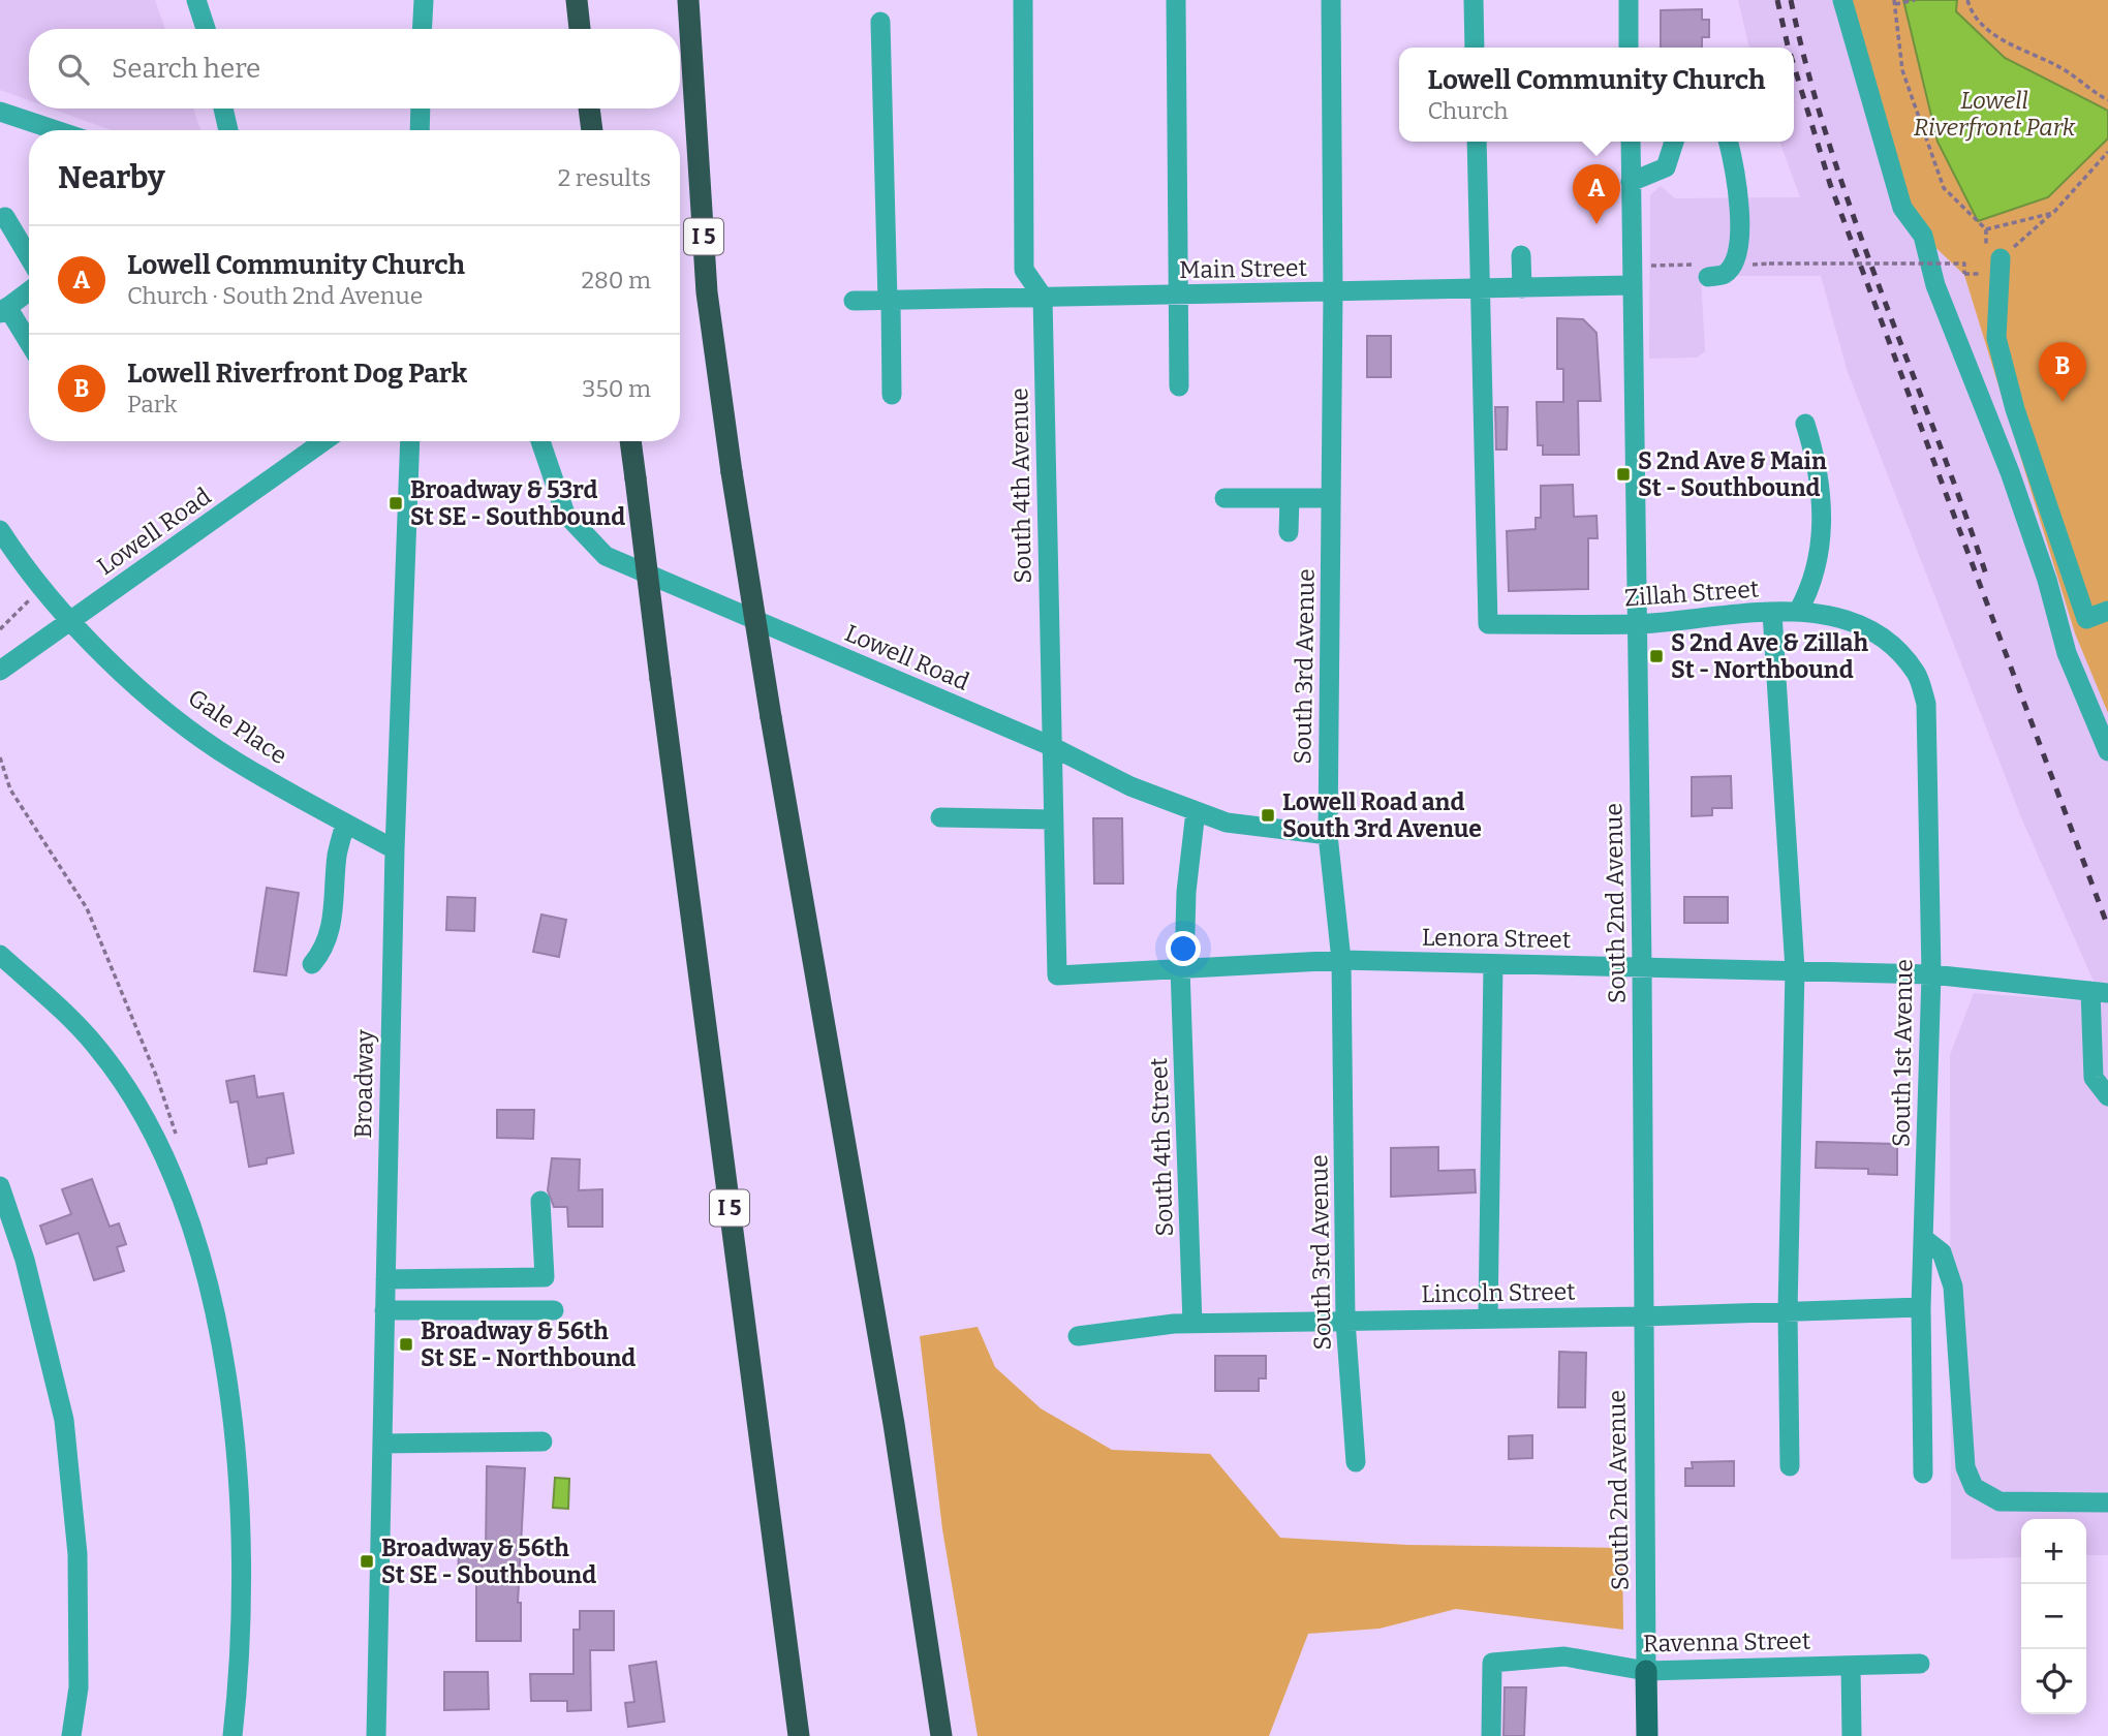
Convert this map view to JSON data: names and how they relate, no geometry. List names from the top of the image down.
{
  "streets": {
    "highway": ["I 5"],
    "street": [
      "Main Street",
      "South 4th Avenue",
      "Lowell Road",
      "Zillah Street",
      "South 3rd Avenue",
      "Gale Place",
      "South 2nd Avenue",
      "Lenora Street",
      "South 1st Avenue",
      "Broadway",
      "South 4th Street",
      "Lincoln Street",
      "Ravenna Street"
    ]
  },
  "crossings": [
    ["Main Street", "South 4th Avenue"],
    ["Main Street", "Zillah Street"],
    ["Main Street", "South 3rd Avenue"],
    ["Main Street", "South 2nd Avenue"],
    ["South 4th Avenue", "Lowell Road"],
    ["South 4th Avenue", "Lenora Street"],
    ["Lowell Road", "South 3rd Avenue"],
    ["Lowell Road", "Gale Place"],
    ["Lowell Road", "South 4th Street"],
    ["Zillah Street", "South 2nd Avenue"],
    ["Zillah Street", "South 1st Avenue"],
    ["South 3rd Avenue", "Lenora Street"],
    ["South 3rd Avenue", "Lincoln Street"],
    ["Gale Place", "Broadway"],
    ["South 2nd Avenue", "Lenora Street"],
    ["South 2nd Avenue", "Lincoln Street"],
    ["South 2nd Avenue", "Ravenna Street"],
    ["Lenora Street", "South 1st Avenue"],
    ["Lenora Street", "South 4th Street"],
    ["South 1st Avenue", "Lincoln Street"],
    ["South 4th Street", "Lincoln Street"]
  ],
  "parks": ["Lowell Riverfront Park"],
  "places": {
    "transit": [
      "S 2nd Ave & Main St - Southbound",
      "Broadway & 53rd St SE - Southbound",
      "S 2nd Ave & Zillah St - Northbound",
      "Lowell Road and South 3rd Avenue",
      "Broadway & 56th St SE - Northbound",
      "Broadway & 56th St SE - Southbound"
    ]
  },
  "page": {
    "search": "Search here",
    "popup": ["Lowell Community Church", "Church"],
    "heading": ["Nearby", "2 results"],
    "pins": ["A", "B"],
    "list": [
      {
        "mark": "A",
        "name": "Lowell Community Church",
        "note": "Church · South 2nd Avenue",
        "value": "280 m"
      },
      {
        "mark": "B",
        "name": "Lowell Riverfront Dog Park",
        "note": "Park",
        "value": "350 m"
      }
    ],
    "map_buttons": ["+", "−"]
  }
}
